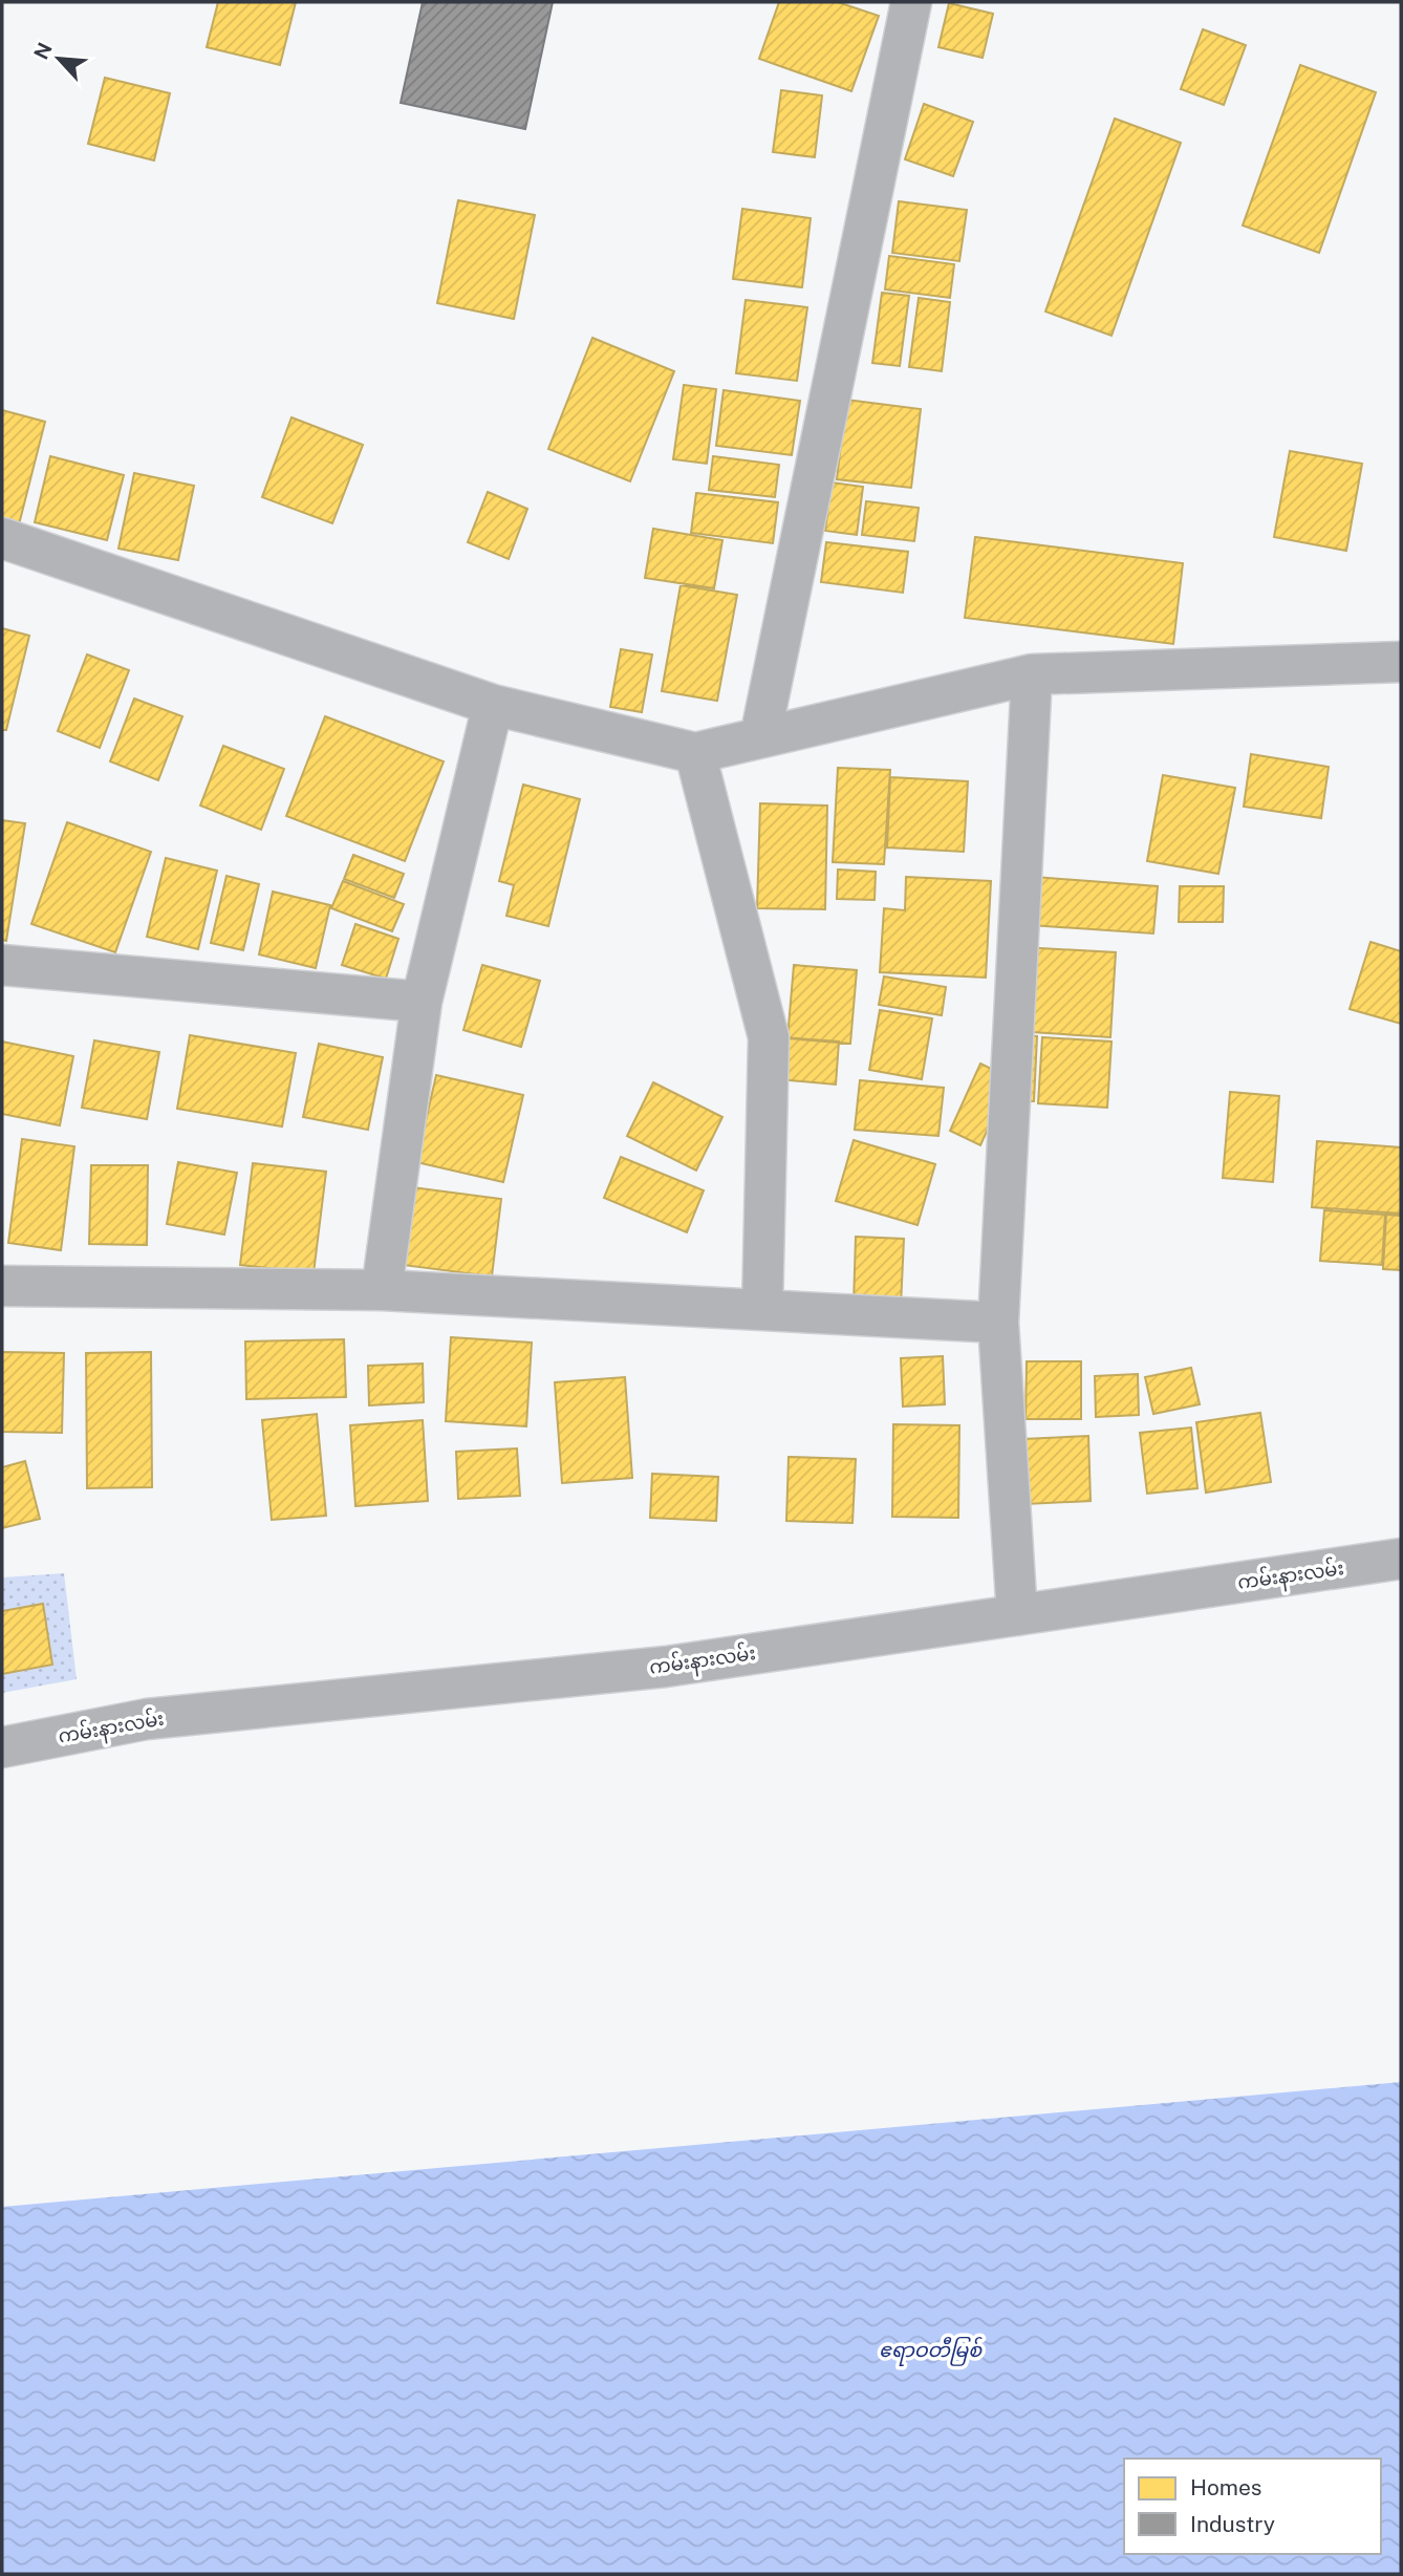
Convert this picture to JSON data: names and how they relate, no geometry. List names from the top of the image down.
{
  "streets": {
    "street": ["ကမ်းနားလမ်း"]
  },
  "water": ["ဧရာဝတီမြစ်"],
  "legend": ["Homes", "Industry"],
  "north": "top left"
}
